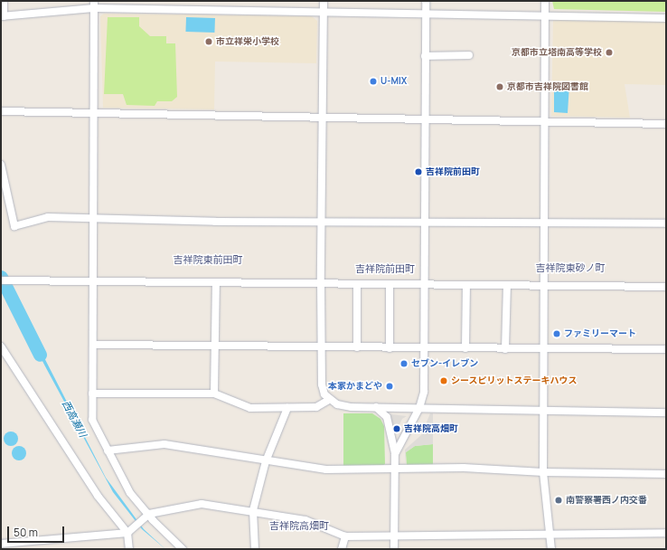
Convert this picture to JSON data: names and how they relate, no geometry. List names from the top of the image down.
{
  "districts": [
    "吉祥院東前田町",
    "吉祥院東砂ノ町",
    "吉祥院前田町",
    "吉祥院高畑町"
  ],
  "water": ["西高瀬川"],
  "places": [
    "市立祥栄小学校",
    "京都市立塔南高等学校",
    "U-MIX",
    "京都市吉祥院図書館",
    "吉祥院前田町",
    "ファミリーマート",
    "セブン-イレブン",
    "シースピリットステーキハウス",
    "本家かまどや",
    "吉祥院高畑町",
    "南警察署西ノ内交番"
  ],
  "scale_bar": "50 m"
}
